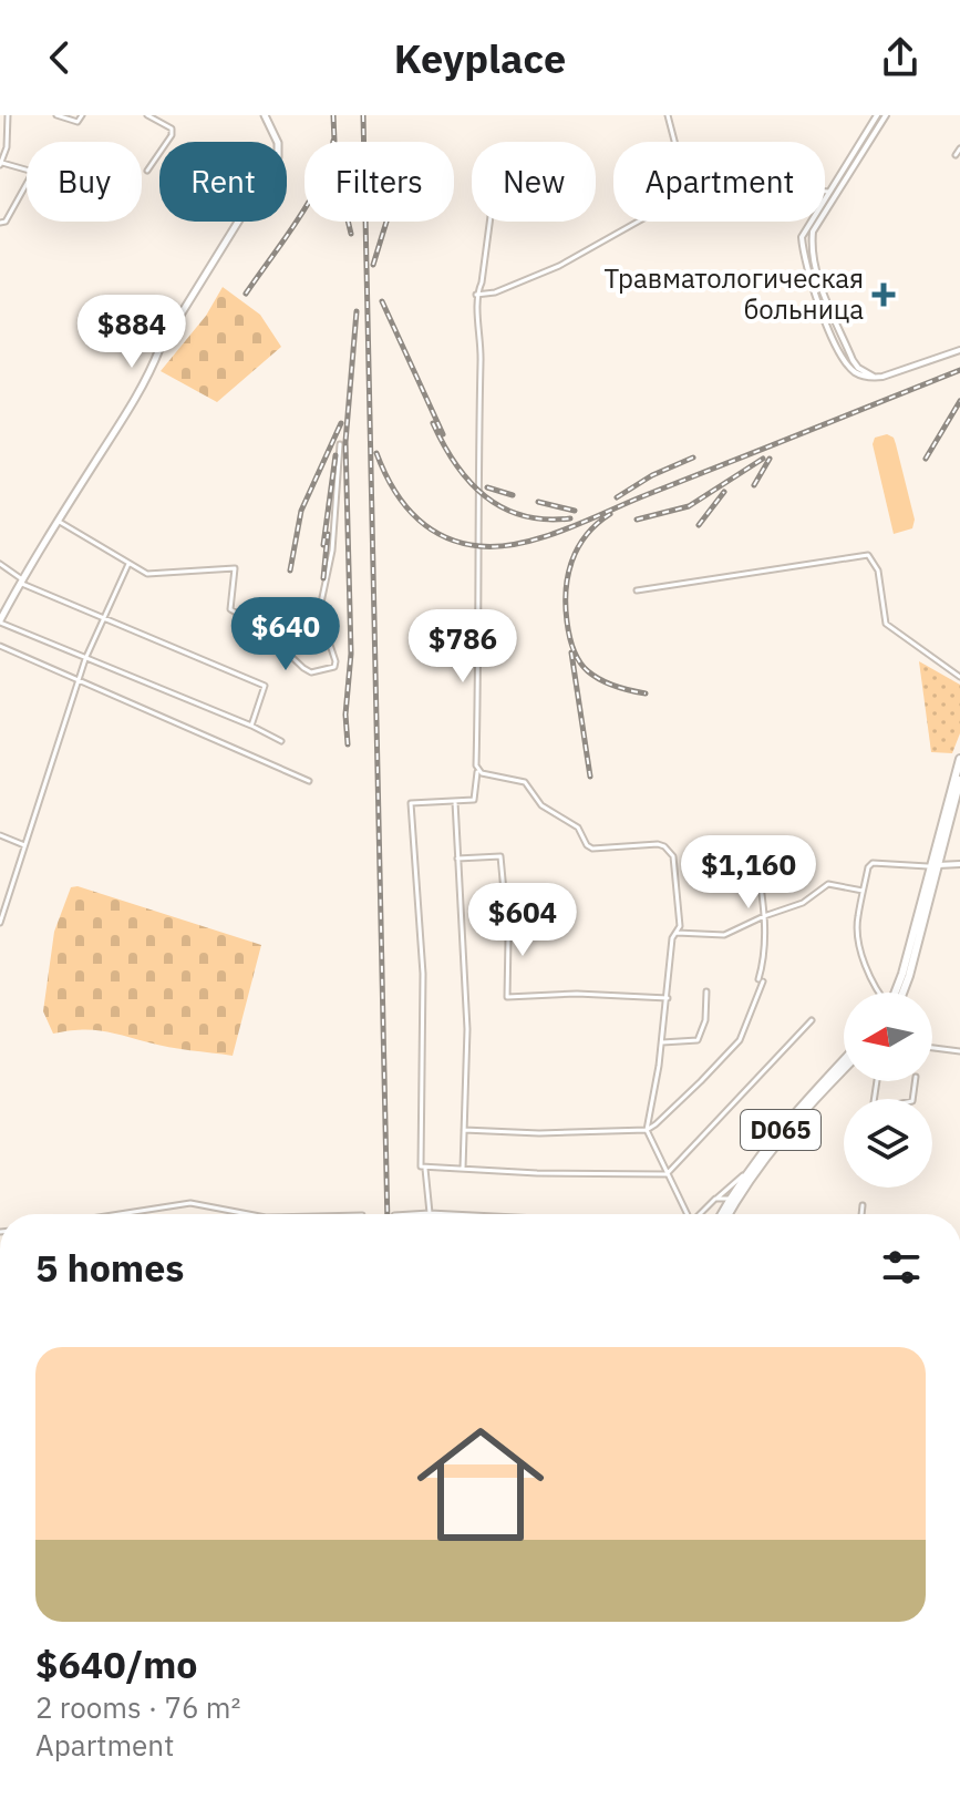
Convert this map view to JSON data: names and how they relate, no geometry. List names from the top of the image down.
{
  "streets": {
    "main road": ["D065"]
  },
  "places": {
    "health": ["Травматологическая больница"]
  },
  "north": "left",
  "page": {
    "header": "Keyplace",
    "chip": [
      "Buy",
      "Rent",
      "Filters",
      "New",
      "Apartment"
    ],
    "price": [
      "$884",
      "$640",
      "$786",
      "$1,160",
      "$604"
    ],
    "heading": "5 homes",
    "list": [
      {
        "name": "$640/mo",
        "note": "2 rooms · 76 m² · Apartment"
      }
    ]
  }
}
